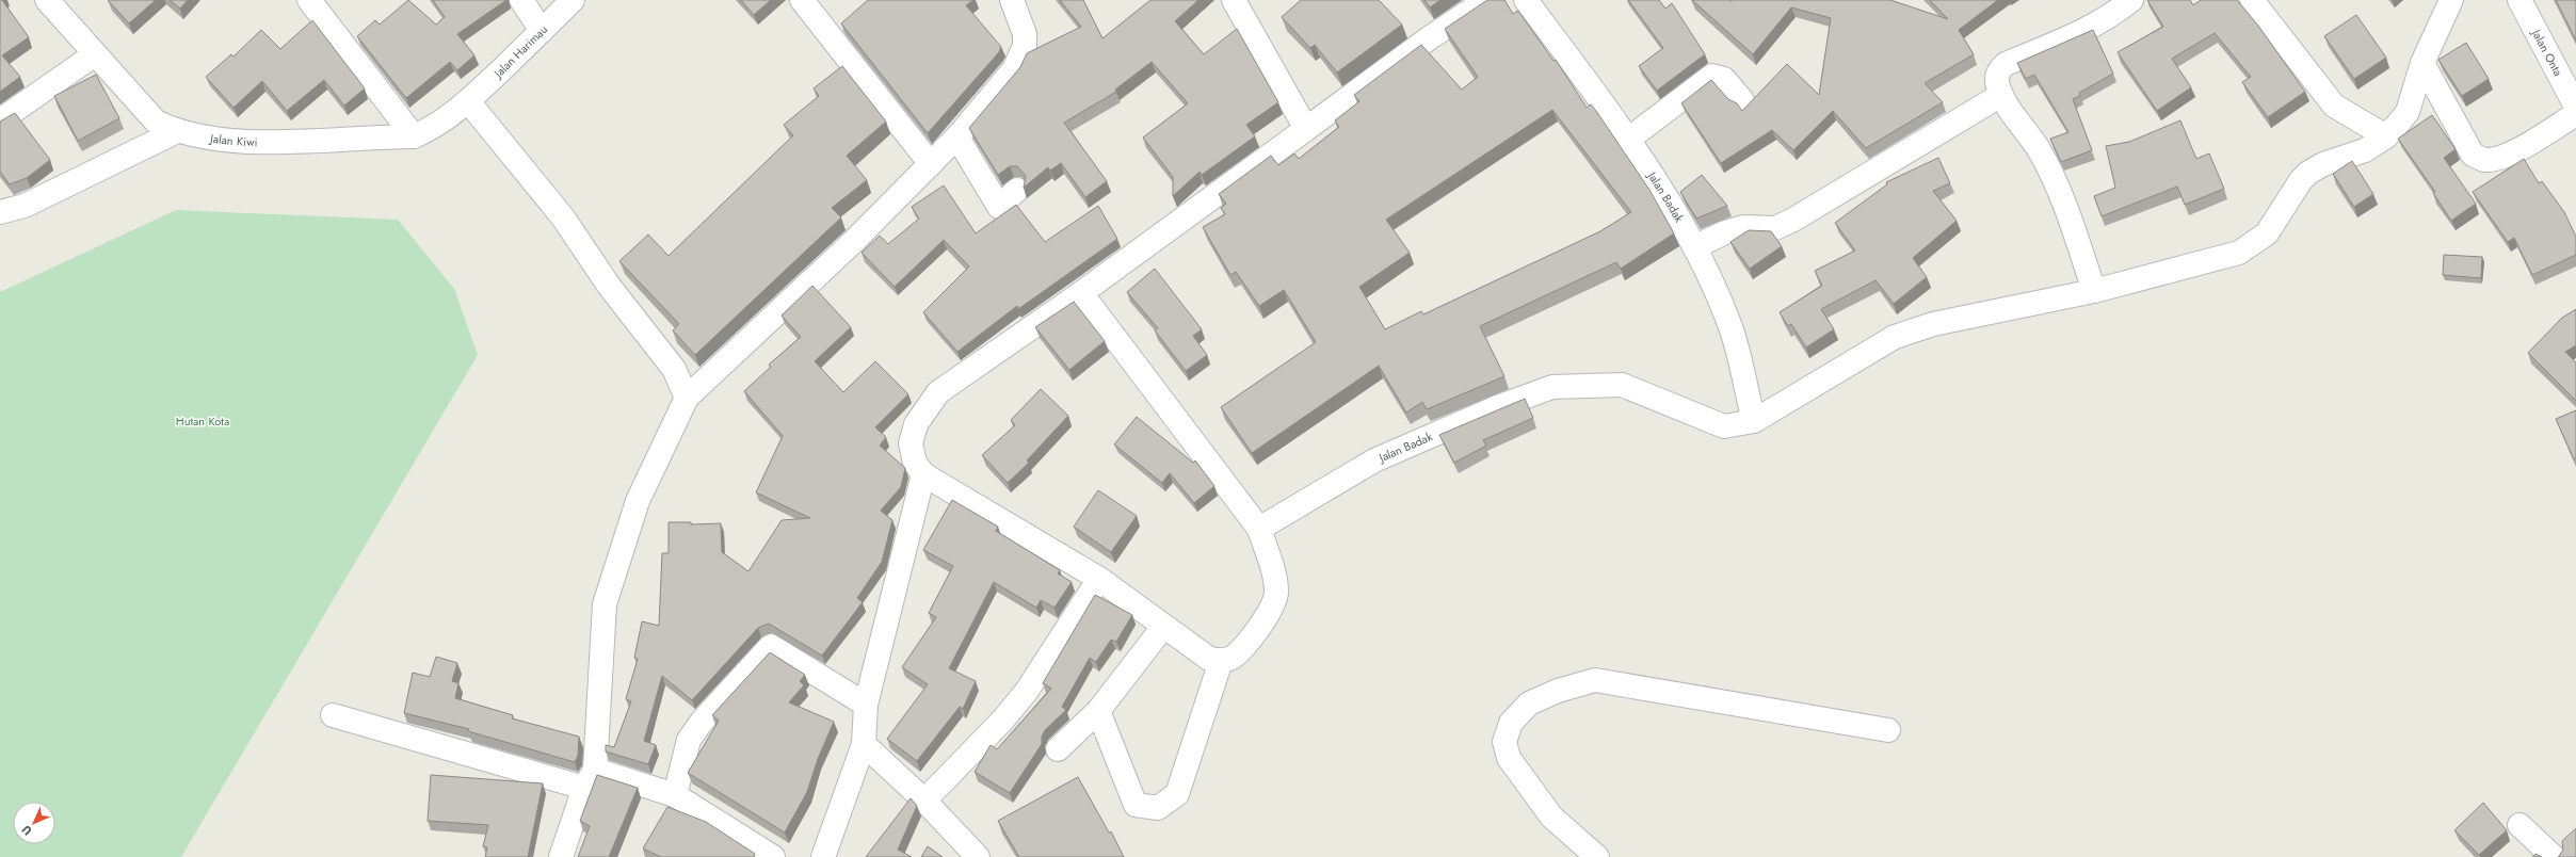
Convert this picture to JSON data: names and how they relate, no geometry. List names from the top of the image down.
{
  "streets": {
    "street": [
      "Jalan Harimau",
      "Jalan Onta",
      "Jalan Kiwi",
      "Jalan Badak"
    ]
  },
  "crossings": [
    ["Jalan Harimau", "Jalan Kiwi"]
  ],
  "parks": ["Hutan Kota"],
  "north": "bottom left"
}
